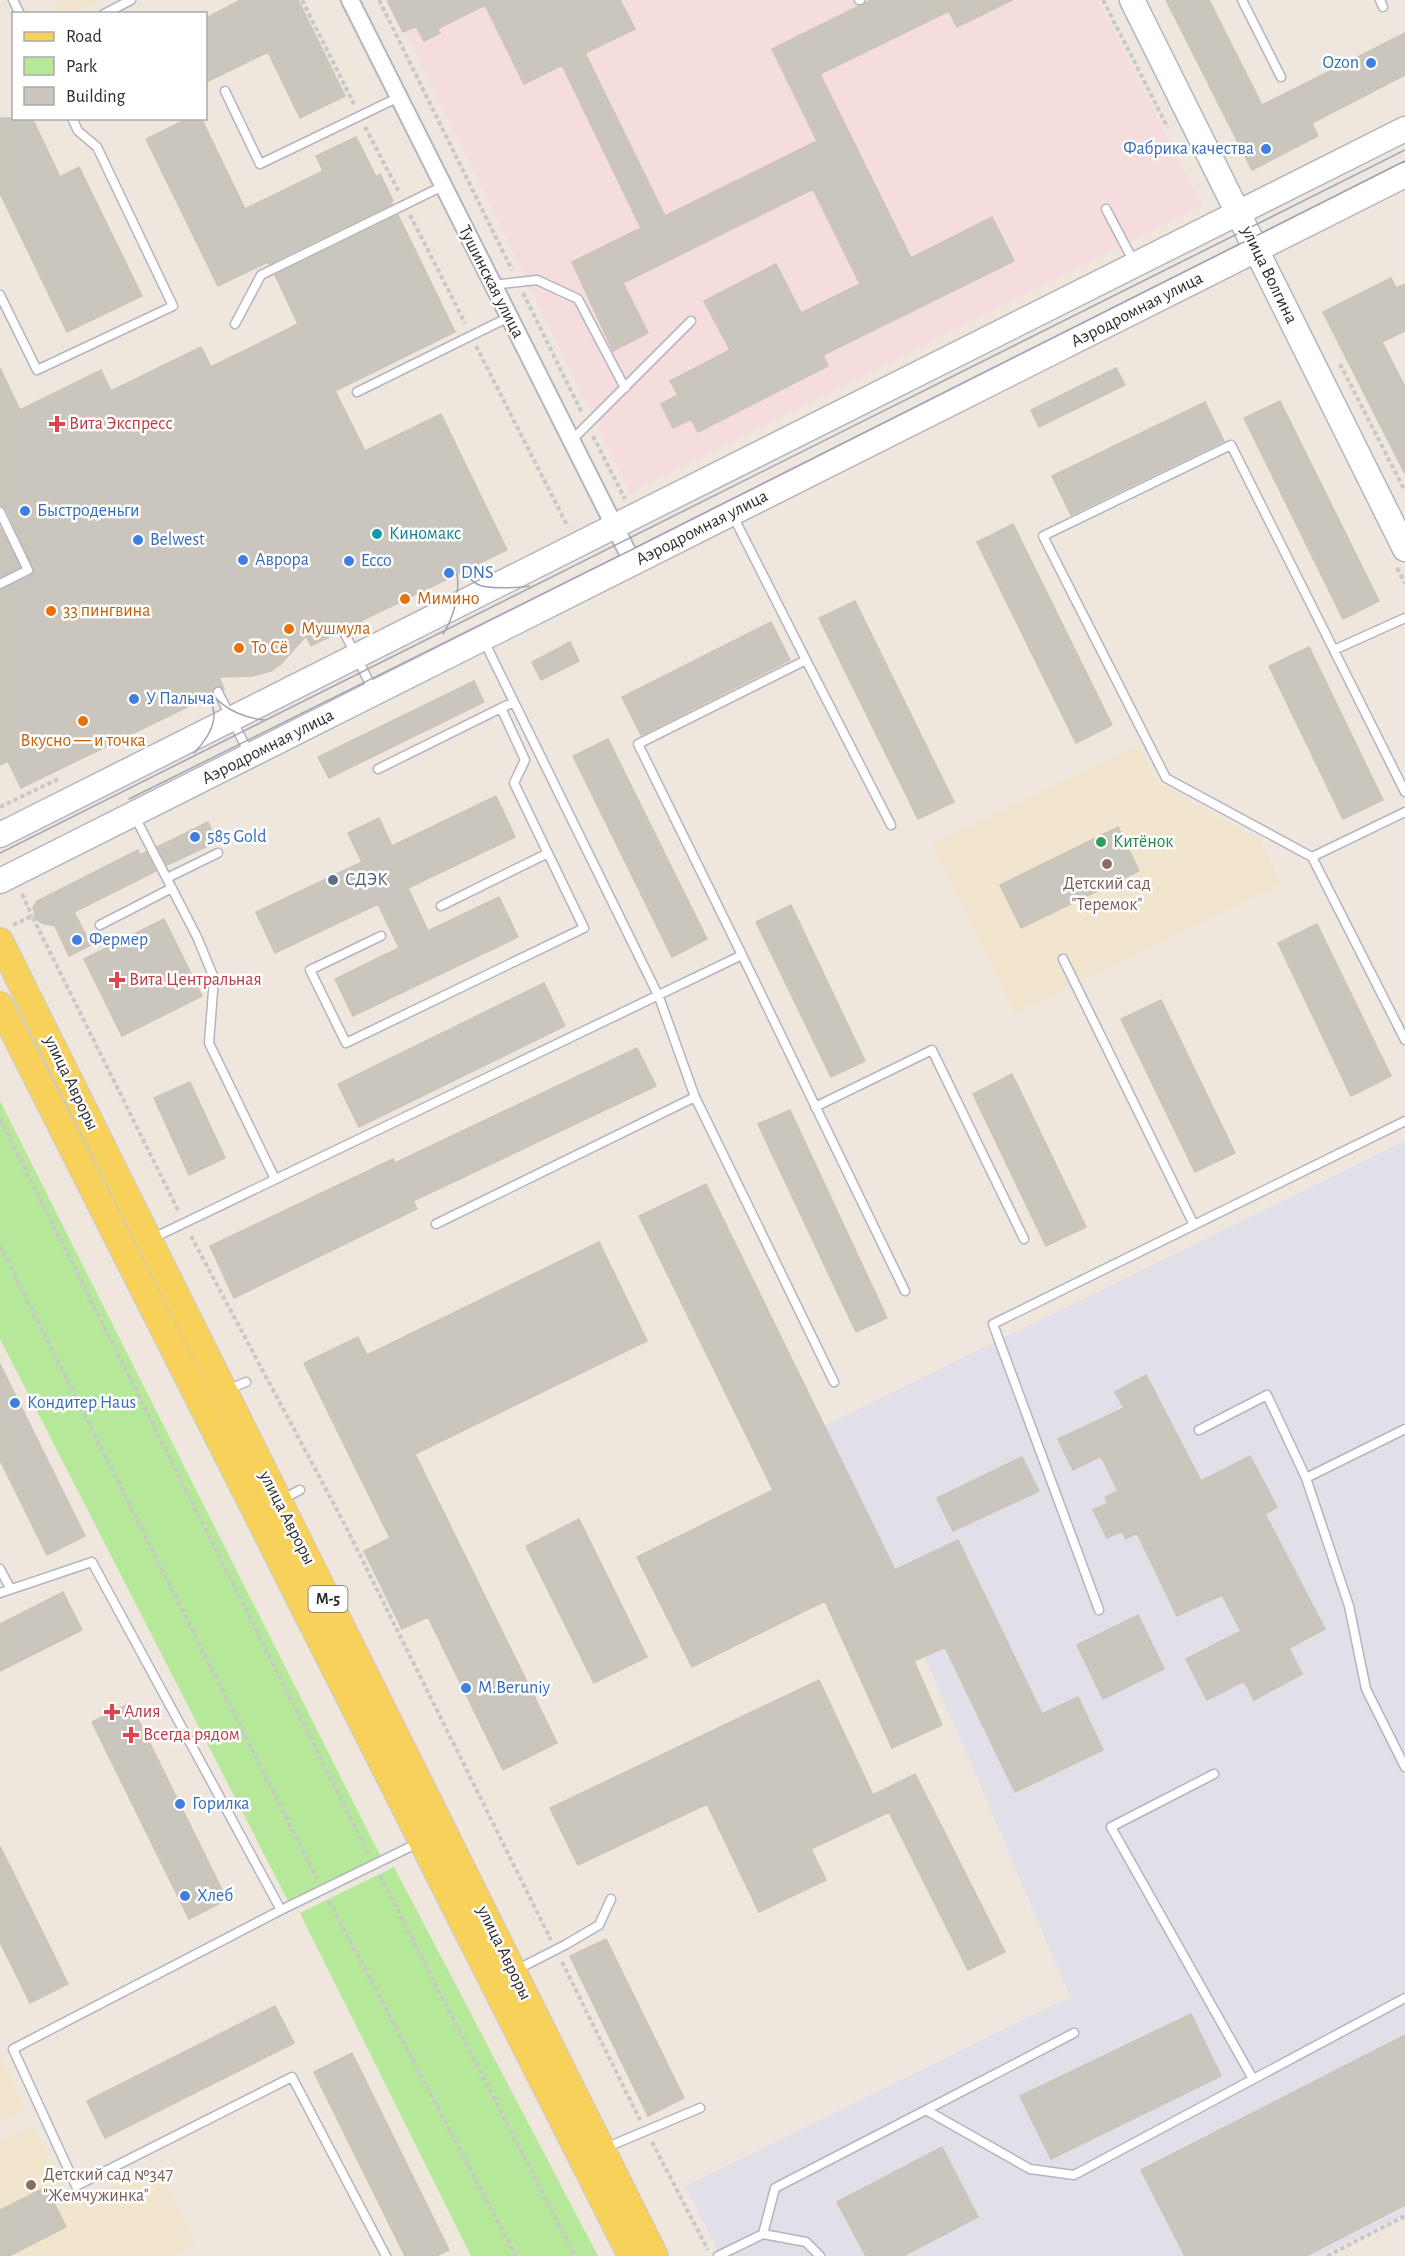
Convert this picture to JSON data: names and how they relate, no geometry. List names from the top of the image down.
{
  "streets": {
    "main road": [
      "улица Волгина",
      "Аэродромная улица",
      "улица Авроры",
      "М-5"
    ],
    "street": ["Тушинская улица"]
  },
  "crossings": [
    ["улица Волгина", "Аэродромная улица"],
    ["Тушинская улица", "Аэродромная улица"]
  ],
  "places": {
    "other": [
      "Ozon",
      "Фабрика качества",
      "Быстроденьги",
      "Киномакс",
      "Belwest",
      "Аврора",
      "Ecco",
      "DNS",
      "Мимино",
      "33 пингвина",
      "Мушмула",
      "То Сё",
      "У Палыча",
      "Вкусно — и точка",
      "585 Gold",
      "Китёнок",
      "Детский сад \"Теремок\"",
      "СДЭК",
      "Фермер",
      "Кондитер Haus",
      "M.Beruniy",
      "Горилка",
      "Хлеб",
      "Детский сад №347 \"Жемчужинка\""
    ],
    "health": [
      "Вита Экспресс",
      "Вита Центральная",
      "Алия",
      "Всегда рядом"
    ]
  },
  "legend": ["Road", "Park", "Building"]
}
